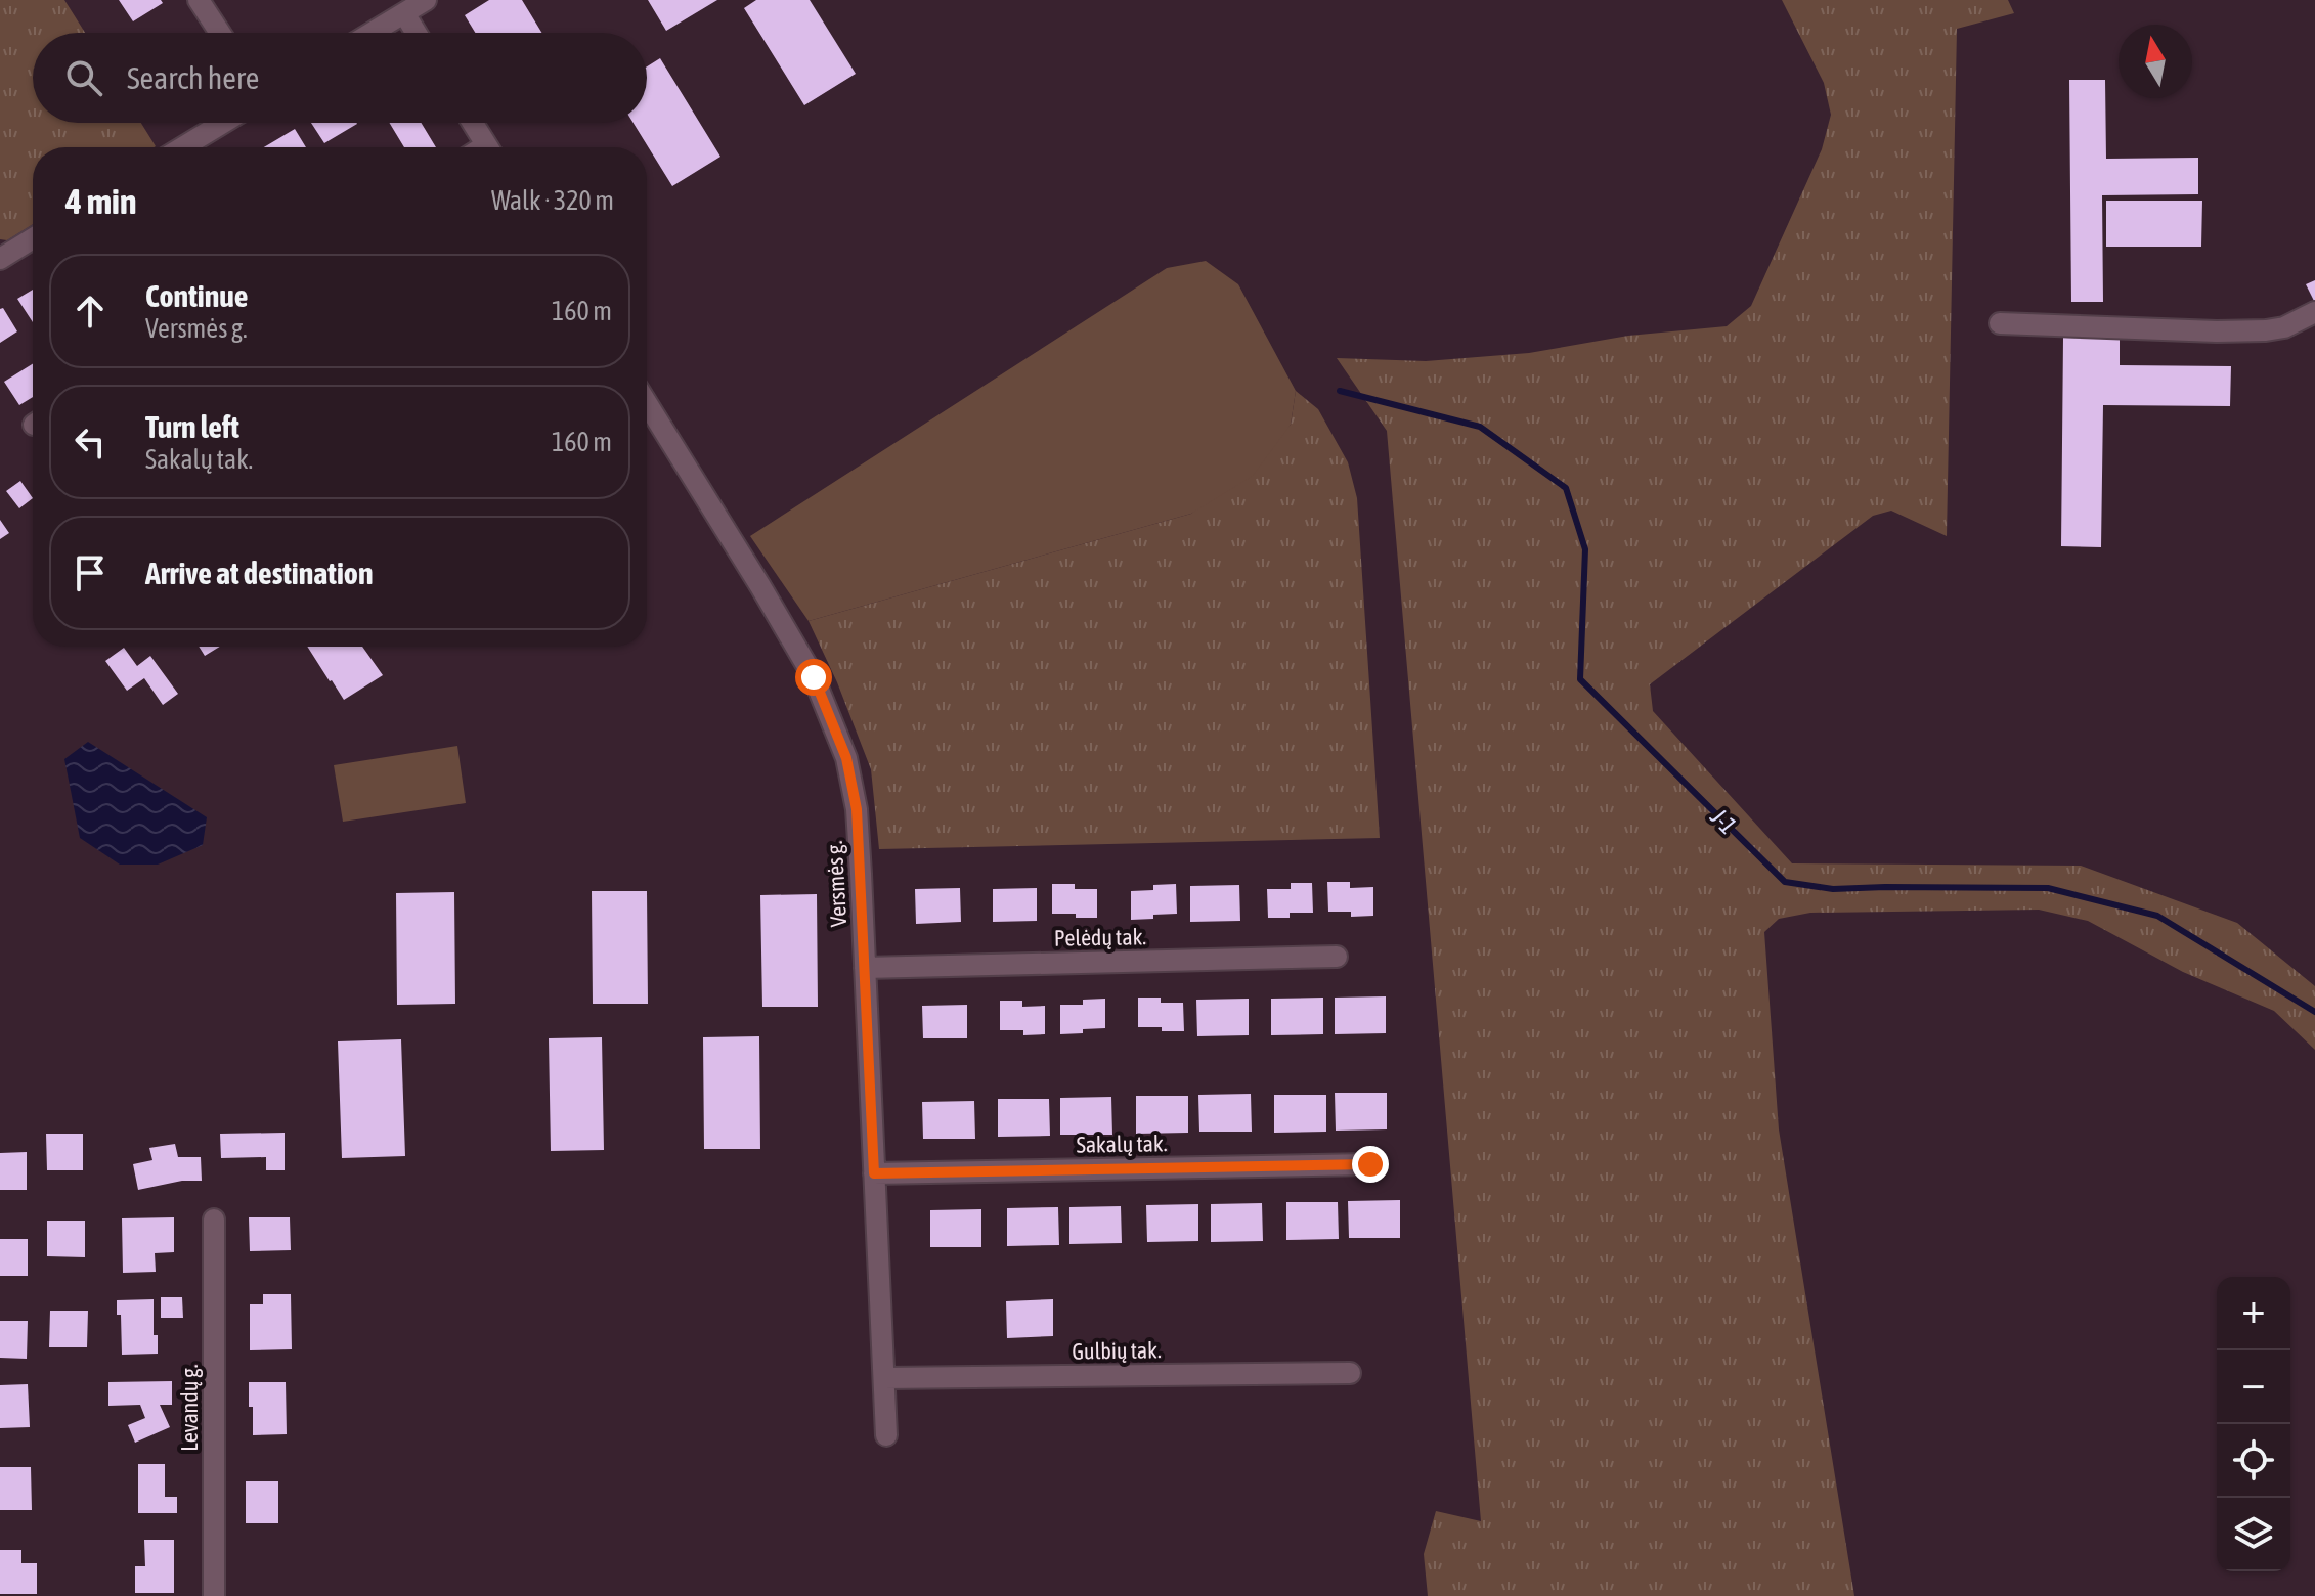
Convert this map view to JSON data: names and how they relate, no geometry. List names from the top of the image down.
{
  "streets": {
    "street": [
      "Versmės g.",
      "Pelėdų tak.",
      "Sakalų tak.",
      "Gulbių tak.",
      "Levandų g."
    ]
  },
  "crossings": [
    ["Versmės g.", "Pelėdų tak."],
    ["Versmės g.", "Sakalų tak."],
    ["Versmės g.", "Gulbių tak."]
  ],
  "water": ["J-1"],
  "north": "top",
  "page": {
    "search": "Search here",
    "heading": ["4 min", "Walk · 320 m"],
    "list": [
      ["Continue", "Versmės g.", "160 m"],
      ["Turn left", "Sakalų tak.", "160 m"],
      "Arrive at destination"
    ],
    "map_buttons": ["+", "−"]
  }
}
